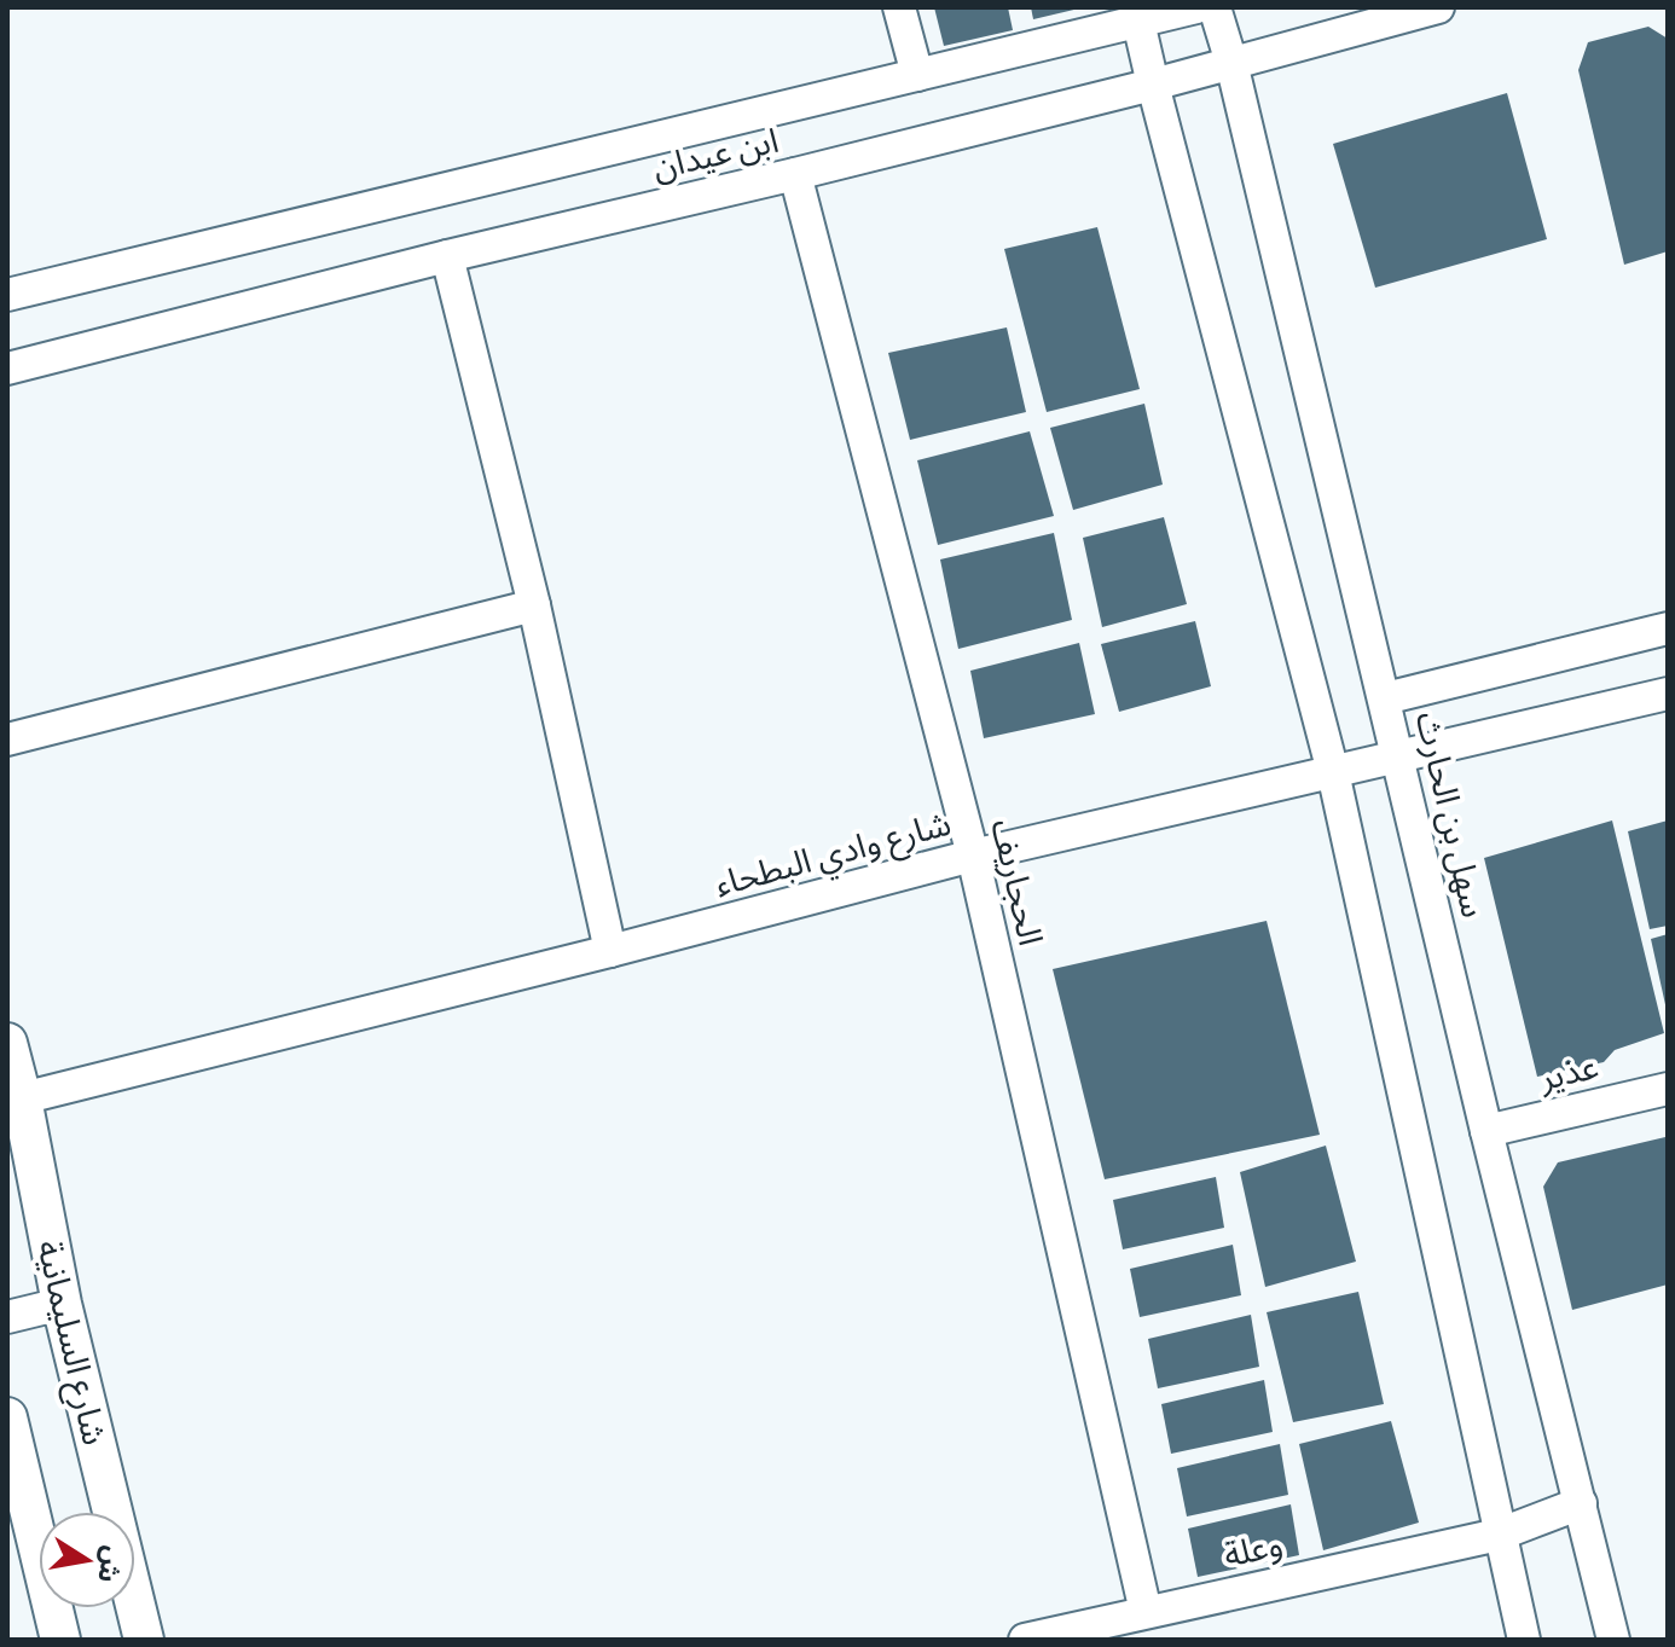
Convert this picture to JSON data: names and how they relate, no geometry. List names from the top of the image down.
{
  "streets": {
    "street": [
      "ابن عيدان",
      "سهل بن الحارث",
      "شارع وادي البطحاء",
      "الحجاريف",
      "عذير",
      "شارع السليمانية",
      "وعلة"
    ]
  },
  "crossings": [
    ["ابن عيدان", "سهل بن الحارث"],
    ["ابن عيدان", "الحجاريف"],
    ["سهل بن الحارث", "شارع وادي البطحاء"],
    ["سهل بن الحارث", "عذير"],
    ["سهل بن الحارث", "وعلة"],
    ["شارع وادي البطحاء", "الحجاريف"],
    ["شارع وادي البطحاء", "شارع السليمانية"],
    ["الحجاريف", "وعلة"]
  ],
  "north": "right"
}
